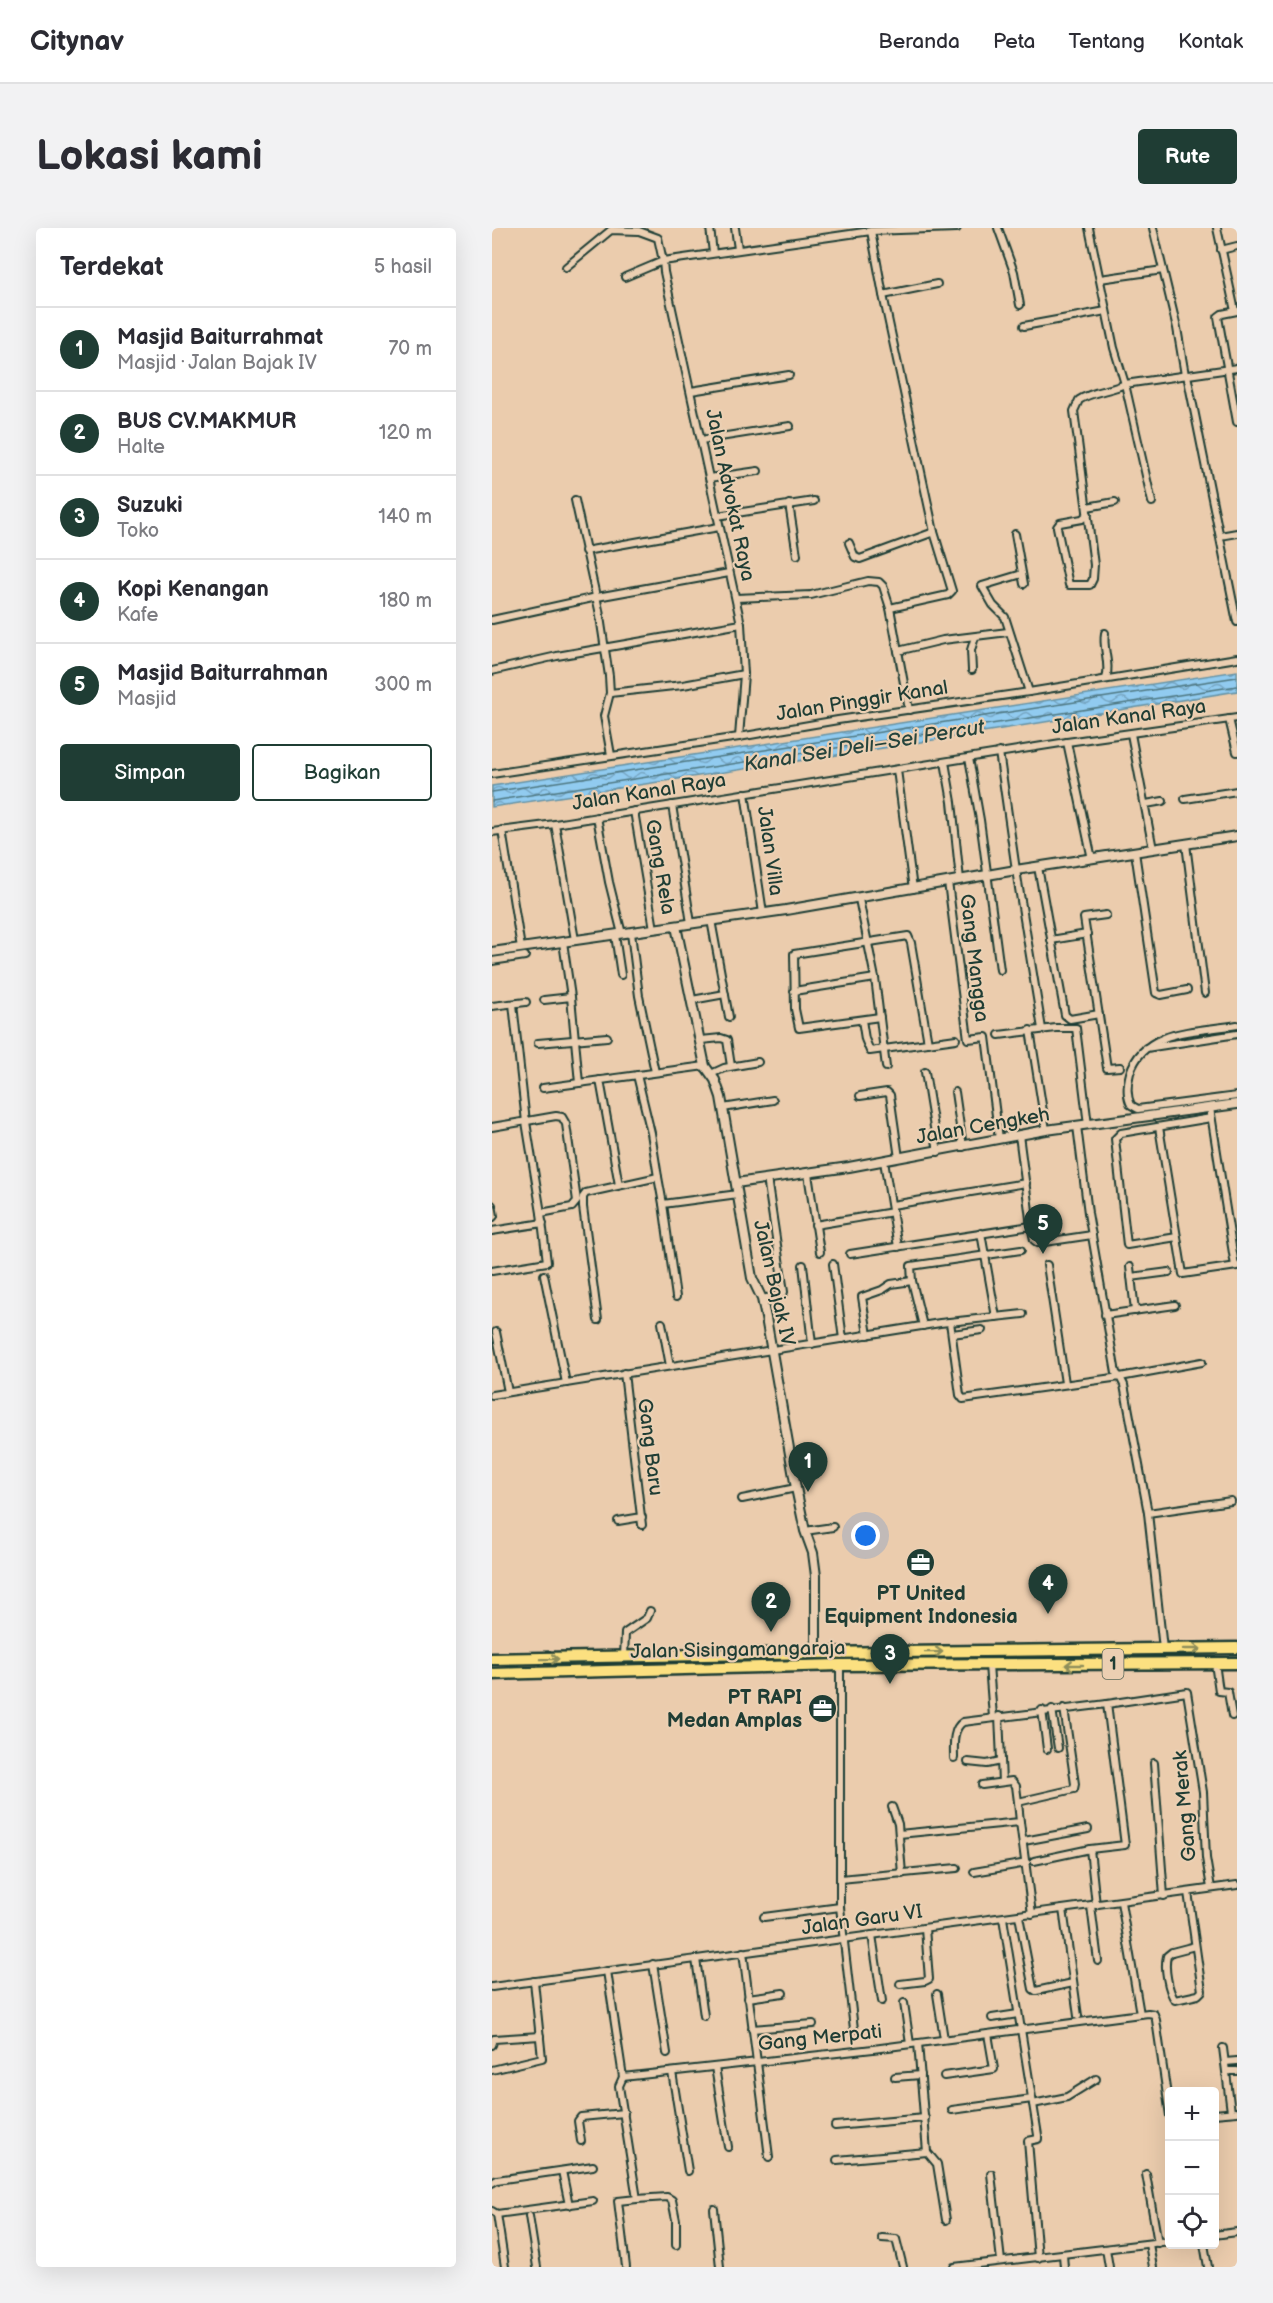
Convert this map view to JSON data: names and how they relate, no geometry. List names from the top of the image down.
{
  "streets": {
    "highway": ["Jalan Sisingamangaraja", "1"],
    "street": [
      "Jalan Advokat Raya",
      "Jalan Pinggir Kanal",
      "Jalan Kanal Raya",
      "Jalan Villa",
      "Gang Rela",
      "Gang Mangga",
      "Jalan Cengkeh",
      "Jalan Bajak IV",
      "Gang Baru",
      "Gang Merak",
      "Jalan Garu VI",
      "Gang Merpati"
    ]
  },
  "crossings": [
    ["Jalan Advokat Raya", "Jalan Pinggir Kanal"],
    ["Jalan Kanal Raya", "Jalan Villa"],
    ["Jalan Kanal Raya", "Gang Rela"],
    ["Gang Mangga", "Jalan Cengkeh"],
    ["Jalan Cengkeh", "Jalan Bajak IV"],
    ["Jalan Bajak IV", "Jalan Sisingamangaraja"],
    ["Gang Merak", "Jalan Garu VI"]
  ],
  "water": ["Kanal Sei Deli–Sei Percut"],
  "places": {
    "office": ["PT United Equipment Indonesia", "PT RAPI Medan Amplas"]
  },
  "page": {
    "header": "Citynav",
    "nav": [
      "Beranda",
      "Peta",
      "Tentang",
      "Kontak"
    ],
    "buttons": [
      "Rute",
      ["Simpan", "Bagikan"]
    ],
    "title": "Lokasi kami",
    "heading": ["Terdekat", "5 hasil"],
    "list": [
      {
        "mark": "1",
        "name": "Masjid Baiturrahmat",
        "note": "Masjid · Jalan Bajak IV",
        "value": "70 m"
      },
      {
        "mark": "2",
        "name": "BUS CV.MAKMUR",
        "note": "Halte",
        "value": "120 m"
      },
      {
        "mark": "3",
        "name": "Suzuki",
        "note": "Toko",
        "value": "140 m"
      },
      {
        "mark": "4",
        "name": "Kopi Kenangan",
        "note": "Kafe",
        "value": "180 m"
      },
      {
        "mark": "5",
        "name": "Masjid Baiturrahman",
        "note": "Masjid",
        "value": "300 m"
      }
    ],
    "pins": [
      "5",
      "1",
      "4",
      "2",
      "3"
    ],
    "map_buttons": ["+", "−"]
  }
}
